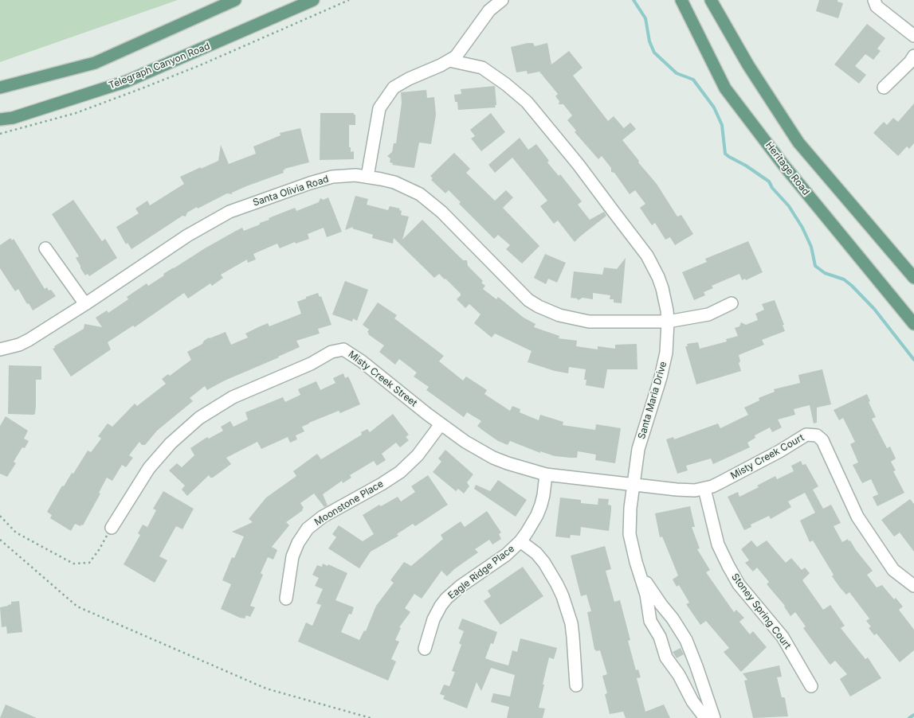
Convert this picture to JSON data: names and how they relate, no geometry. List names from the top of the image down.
{
  "streets": {
    "main road": ["Telegraph Canyon Road", "Heritage Road"],
    "street": [
      "Santa Olivia Road",
      "Misty Creek Street",
      "Santa Maria Drive",
      "Misty Creek Court",
      "Moonstone Place",
      "Eagle Ridge Place",
      "Stoney Spring Court"
    ]
  },
  "crossings": [
    ["Santa Olivia Road", "Santa Maria Drive"],
    ["Misty Creek Street", "Santa Maria Drive"],
    ["Misty Creek Street", "Misty Creek Court"],
    ["Misty Creek Street", "Moonstone Place"],
    ["Misty Creek Street", "Eagle Ridge Place"],
    ["Santa Maria Drive", "Misty Creek Court"],
    ["Misty Creek Court", "Stoney Spring Court"]
  ]
}
